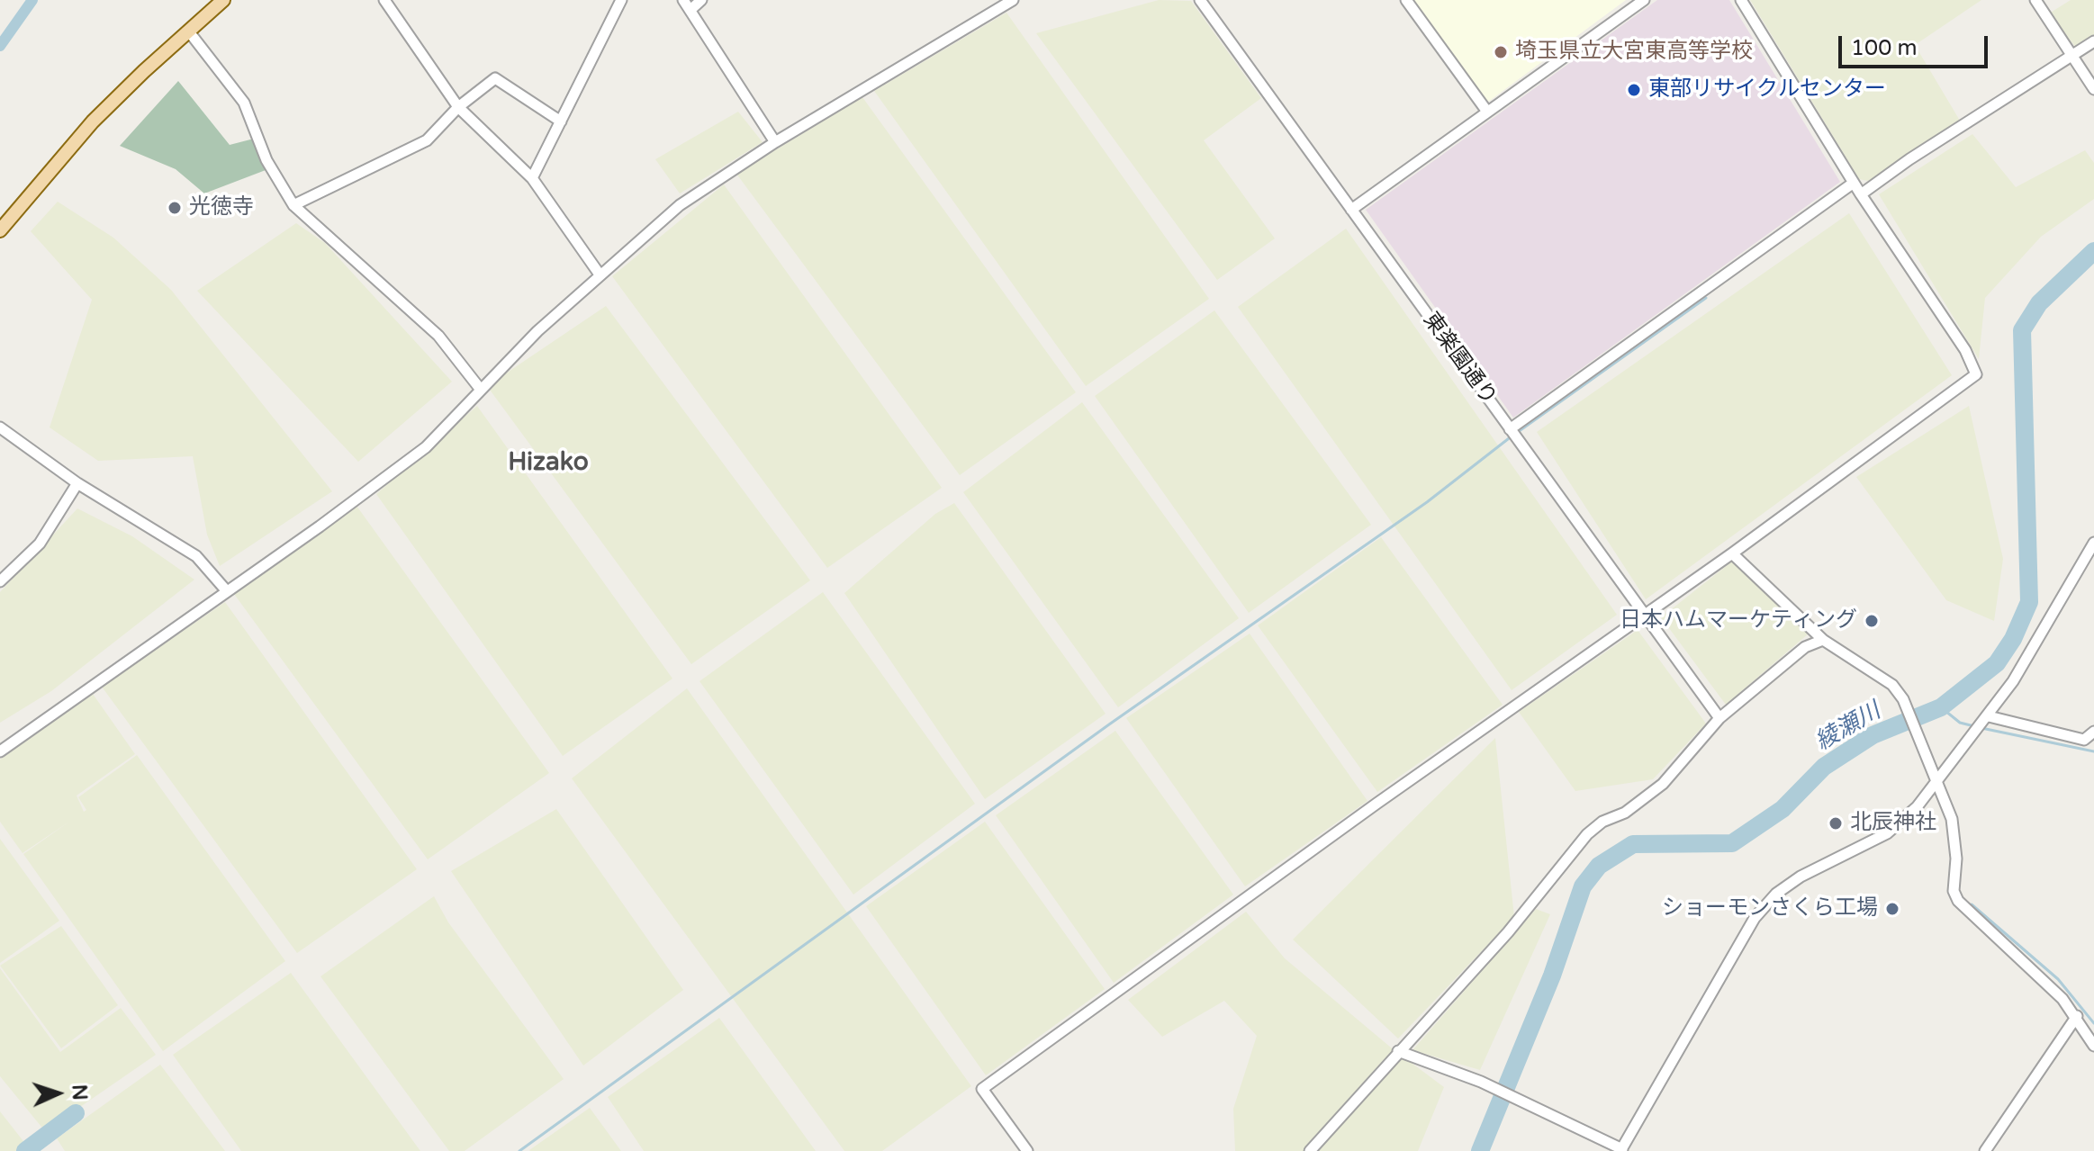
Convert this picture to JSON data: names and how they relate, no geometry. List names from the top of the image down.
{
  "streets": {
    "street": ["東楽園通り"]
  },
  "districts": ["Hizako"],
  "water": ["綾瀬川"],
  "places": [
    "埼玉県立大宮東高等学校",
    "東部リサイクルセンター",
    "光徳寺",
    "日本ハムマーケティング",
    "北辰神社",
    "ショーモンさくら工場"
  ],
  "scale_bar": "100 m",
  "north": "right"
}
